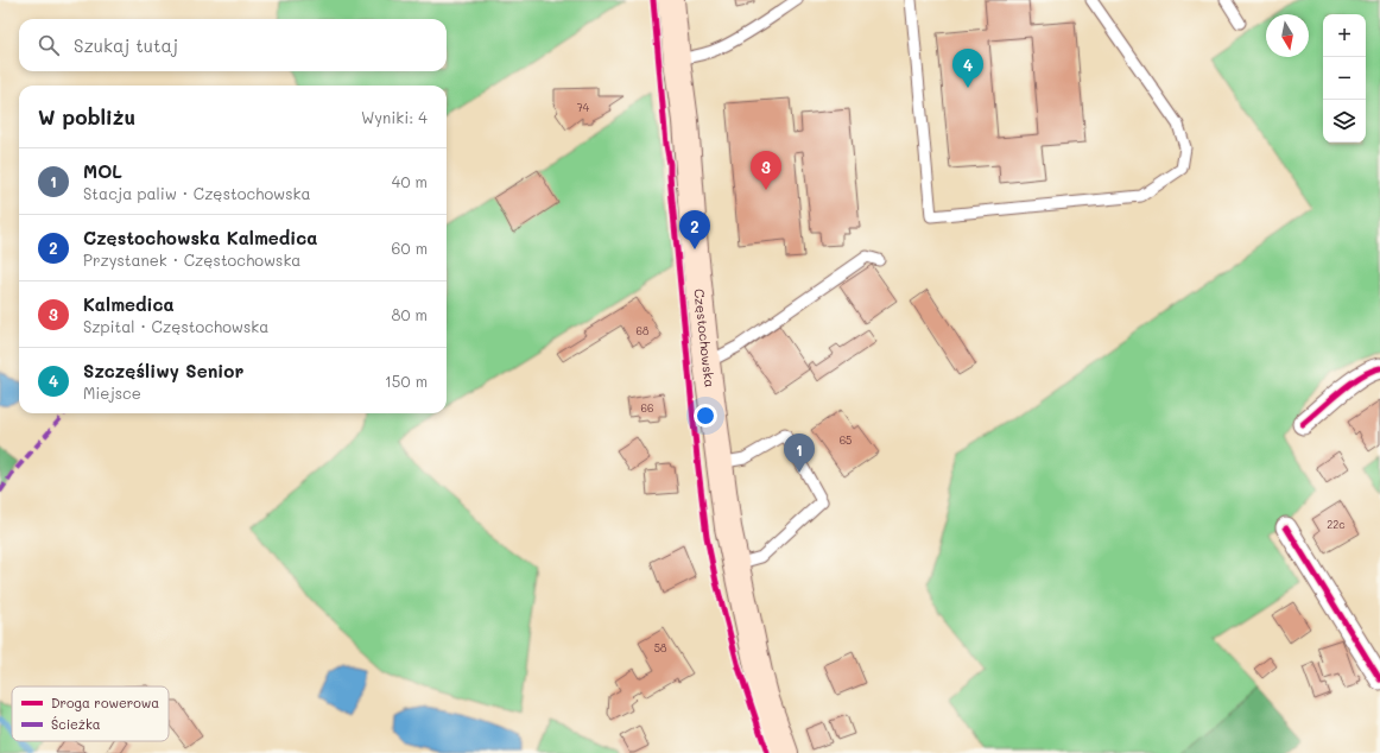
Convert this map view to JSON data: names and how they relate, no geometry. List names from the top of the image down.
{
  "streets": {
    "main road": ["Częstochowska"]
  },
  "house_numbers": [
    "74",
    "68",
    "66",
    "65",
    "22c",
    "58"
  ],
  "legend": ["Droga rowerowa", "Ścieżka"],
  "north": "bottom",
  "page": {
    "map_buttons": ["+", "−"],
    "search": "Szukaj tutaj",
    "pins": [
      "4",
      "3",
      "2",
      "1"
    ],
    "heading": ["W pobliżu", "Wyniki: 4"],
    "list": [
      {
        "mark": "1",
        "name": "MOL",
        "note": "Stacja paliw · Częstochowska",
        "value": "40 m"
      },
      {
        "mark": "2",
        "name": "Częstochowska Kalmedica",
        "note": "Przystanek · Częstochowska",
        "value": "60 m"
      },
      {
        "mark": "3",
        "name": "Kalmedica",
        "note": "Szpital · Częstochowska",
        "value": "80 m"
      },
      {
        "mark": "4",
        "name": "Szczęśliwy Senior",
        "note": "Miejsce",
        "value": "150 m"
      }
    ]
  }
}
